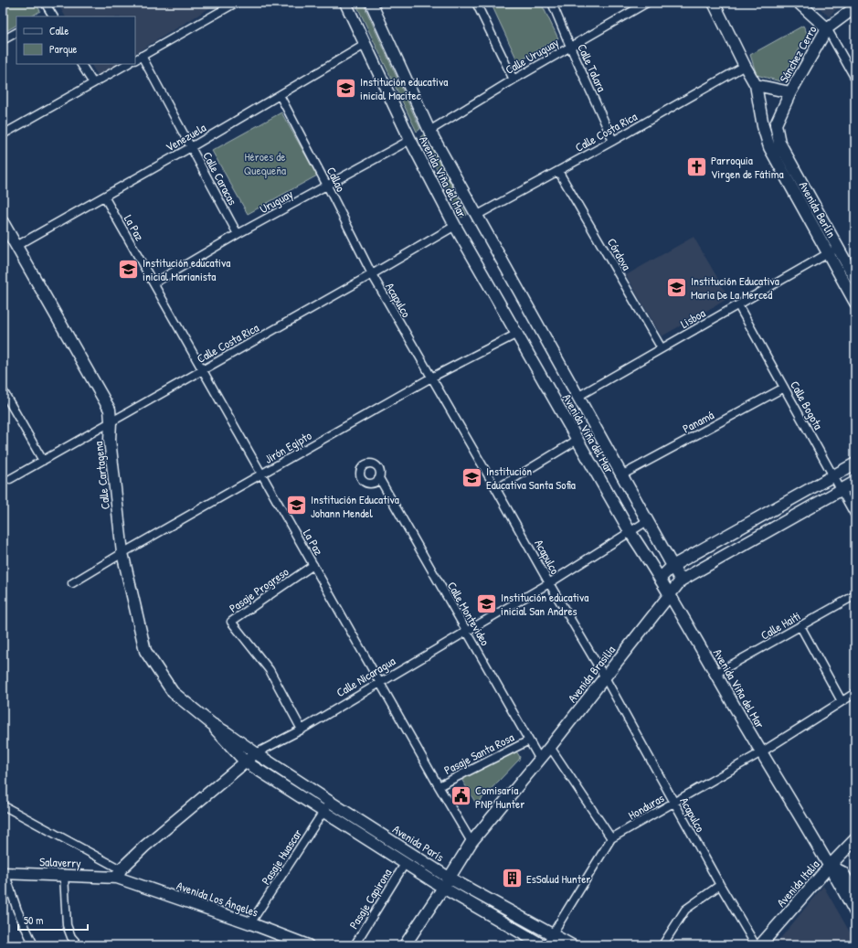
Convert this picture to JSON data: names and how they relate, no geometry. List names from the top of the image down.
{
  "streets": {
    "street": [
      "Sánchez Cerro",
      "Calle Uruguay",
      "Calle Talara",
      "Calle Costa Rica",
      "Venezuela",
      "Avenida Viña del Mar",
      "Calle Caracas",
      "Callao",
      "Uruguay",
      "Avenida Berlín",
      "La Paz",
      "Córdova",
      "Acapulco",
      "Lisboa",
      "Calle Bogota",
      "Panamá",
      "Jirón Egipto",
      "Calle Cartagena",
      "Pasaje Progreso",
      "Calle Montevideo",
      "Calle Haiti",
      "Avenida Brasilia",
      "Calle Nicaragua",
      "Pasaje Santa Rosa",
      "Honduras",
      "Avenida París",
      "Pasaje Huascar",
      "Salaverry",
      "Avenida Italia",
      "Avenida Los Ángeles",
      "Pasaje Capirona"
    ]
  },
  "crossings": [
    ["Sánchez Cerro", "Avenida Berlín"],
    ["Calle Uruguay", "Calle Talara"],
    ["Calle Uruguay", "Avenida Viña del Mar"],
    ["Calle Talara", "Calle Costa Rica"],
    ["Calle Costa Rica", "Avenida Viña del Mar"],
    ["Calle Costa Rica", "Callao"],
    ["Calle Costa Rica", "Avenida Berlín"],
    ["Calle Costa Rica", "La Paz"],
    ["Calle Costa Rica", "Córdova"],
    ["Calle Costa Rica", "Acapulco"],
    ["Calle Costa Rica", "Calle Cartagena"],
    ["Venezuela", "Avenida Viña del Mar"],
    ["Venezuela", "Calle Caracas"],
    ["Venezuela", "Callao"],
    ["Venezuela", "La Paz"],
    ["Venezuela", "Calle Cartagena"],
    ["Avenida Viña del Mar", "Uruguay"],
    ["Avenida Viña del Mar", "Lisboa"],
    ["Avenida Viña del Mar", "Panamá"],
    ["Avenida Viña del Mar", "Jirón Egipto"],
    ["Avenida Viña del Mar", "Calle Haiti"],
    ["Avenida Viña del Mar", "Avenida Brasilia"],
    ["Avenida Viña del Mar", "Calle Nicaragua"],
    ["Avenida Viña del Mar", "Honduras"],
    ["Avenida Viña del Mar", "Avenida Italia"],
    ["Calle Caracas", "Uruguay"],
    ["Callao", "Uruguay"],
    ["Callao", "Acapulco"],
    ["Uruguay", "La Paz"],
    ["Avenida Berlín", "Lisboa"],
    ["La Paz", "Jirón Egipto"],
    ["La Paz", "Pasaje Progreso"],
    ["La Paz", "Avenida Brasilia"],
    ["La Paz", "Calle Nicaragua"],
    ["La Paz", "Pasaje Santa Rosa"],
    ["Córdova", "Lisboa"],
    ["Acapulco", "Jirón Egipto"],
    ["Acapulco", "Avenida Brasilia"],
    ["Acapulco", "Calle Nicaragua"],
    ["Acapulco", "Honduras"],
    ["Lisboa", "Calle Bogota"],
    ["Calle Bogota", "Panamá"],
    ["Calle Bogota", "Avenida Brasilia"],
    ["Jirón Egipto", "Calle Cartagena"],
    ["Calle Cartagena", "Calle Nicaragua"],
    ["Calle Cartagena", "Avenida París"],
    ["Pasaje Progreso", "Calle Nicaragua"],
    ["Calle Montevideo", "Avenida Brasilia"],
    ["Calle Montevideo", "Calle Nicaragua"],
    ["Calle Montevideo", "Pasaje Santa Rosa"],
    ["Avenida Brasilia", "Avenida París"],
    ["Calle Nicaragua", "Avenida París"],
    ["Calle Nicaragua", "Salaverry"],
    ["Calle Nicaragua", "Avenida Los Ángeles"],
    ["Honduras", "Avenida París"],
    ["Avenida París", "Pasaje Huascar"],
    ["Avenida París", "Pasaje Capirona"],
    ["Pasaje Huascar", "Avenida Los Ángeles"],
    ["Salaverry", "Avenida Los Ángeles"]
  ],
  "parks": ["Héroes de Quequeña"],
  "places": {
    "school or university": [
      "Institución educativa inicial Macitec",
      "Institución educativa inicial Marianista",
      "Institución Educativa Maria De La Merced",
      "Institución Educativa Santa Sofia",
      "Institución Educativa Johann Mendel",
      "Institución educativa inicial San Andres"
    ],
    "church": ["Parroquia Virgen de Fátima"],
    "public building": ["Comisaría PNP Hunter"],
    "building": ["EsSalud Hunter"]
  },
  "legend": ["Calle", "Parque"],
  "scale_bar": "50 m"
}
